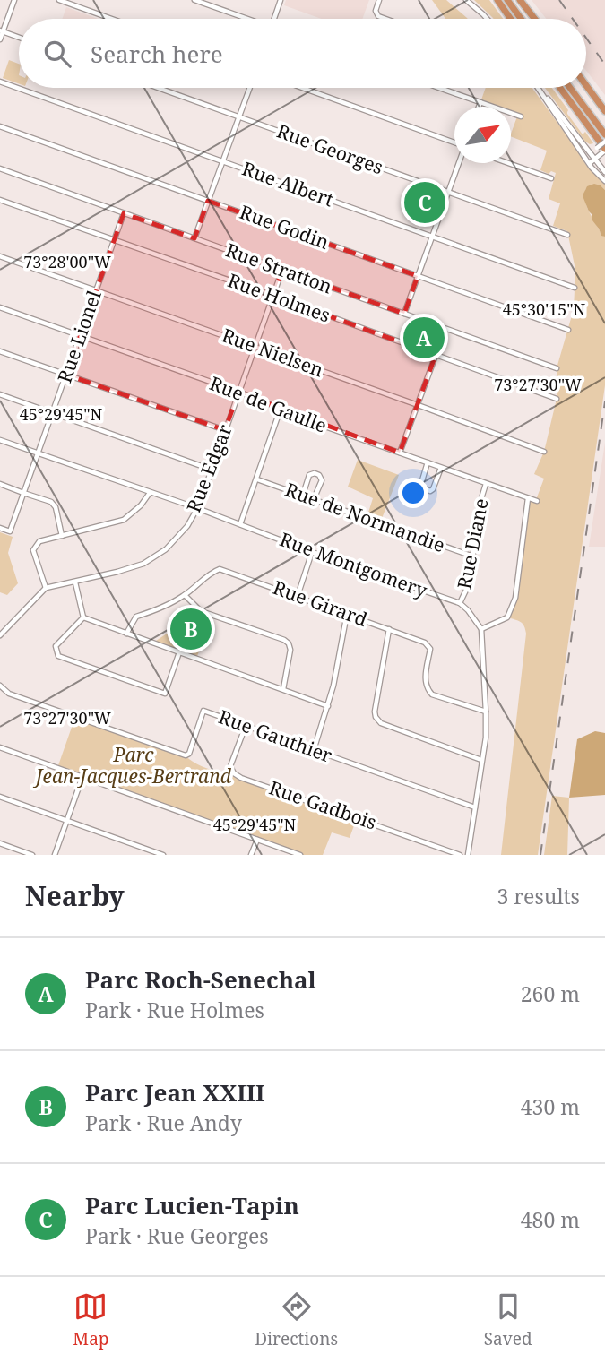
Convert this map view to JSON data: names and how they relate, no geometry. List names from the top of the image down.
{
  "streets": {
    "street": [
      "Rue Georges",
      "Rue Albert",
      "Rue Godin",
      "Rue Stratton",
      "Rue Holmes",
      "Rue Lionel",
      "Rue Nielsen",
      "Rue de Gaulle",
      "Rue Edgar",
      "Rue de Normandie",
      "Rue Diane",
      "Rue Montgomery",
      "Rue Girard",
      "Rue Gauthier",
      "Rue Gadbois"
    ]
  },
  "crossings": [
    ["Rue Stratton", "Rue Lionel"],
    ["Rue Stratton", "Rue Edgar"],
    ["Rue Holmes", "Rue Lionel"],
    ["Rue Holmes", "Rue Edgar"],
    ["Rue Lionel", "Rue Nielsen"],
    ["Rue Lionel", "Rue de Gaulle"],
    ["Rue Lionel", "Rue Montgomery"],
    ["Rue Nielsen", "Rue Edgar"],
    ["Rue de Gaulle", "Rue Edgar"],
    ["Rue de Gaulle", "Rue Diane"],
    ["Rue Edgar", "Rue Montgomery"],
    ["Rue de Normandie", "Rue Diane"],
    ["Rue Diane", "Rue Montgomery"],
    ["Rue Gauthier", "Rue Gadbois"]
  ],
  "parks": ["Parc Jean-Jacques-Bertrand"],
  "north": "top right",
  "page": {
    "search": "Search here",
    "pins": ["C", "A", "B"],
    "heading": ["Nearby", "3 results"],
    "list": [
      {
        "mark": "A",
        "name": "Parc Roch-Senechal",
        "note": "Park · Rue Holmes",
        "value": "260 m"
      },
      {
        "mark": "B",
        "name": "Parc Jean XXIII",
        "note": "Park · Rue Andy",
        "value": "430 m"
      },
      {
        "mark": "C",
        "name": "Parc Lucien-Tapin",
        "note": "Park · Rue Georges",
        "value": "480 m"
      }
    ],
    "nav": ["Map", "Directions", "Saved"]
  },
  "coordinates": [
    "73°28'00\"W",
    "45°30'15\"N",
    "73°27'30\"W",
    "45°29'45\"N"
  ]
}
